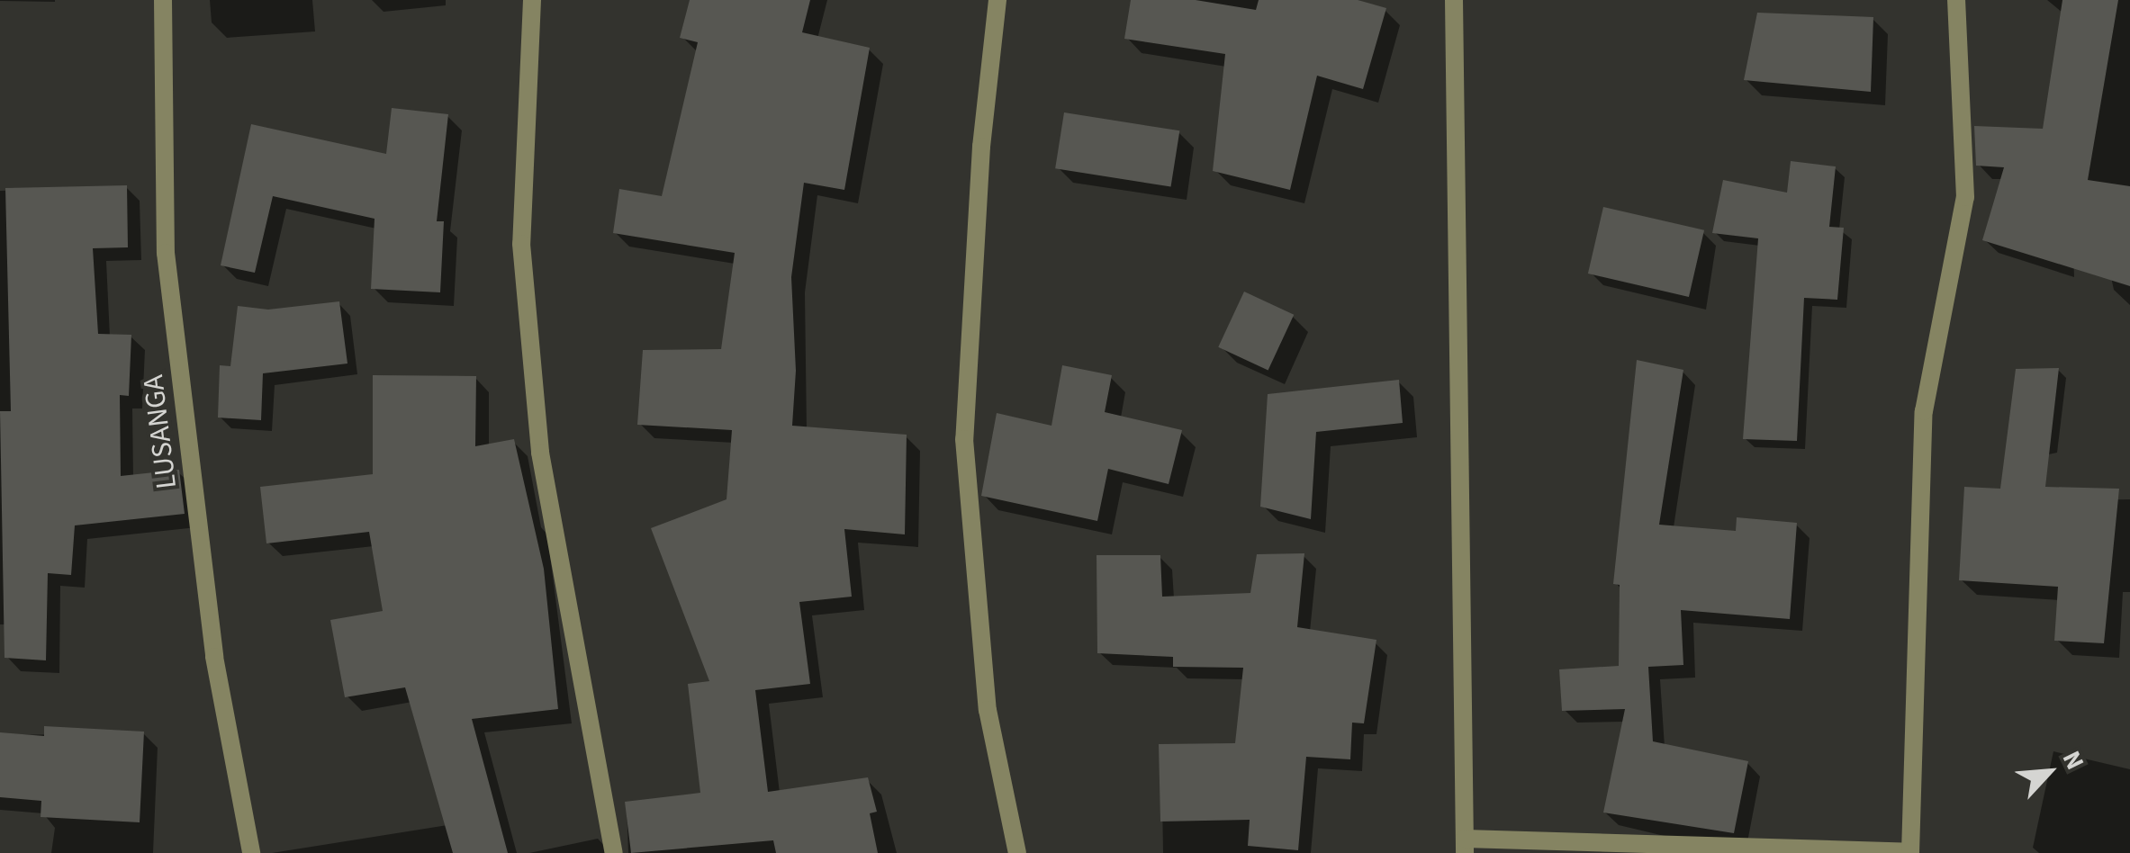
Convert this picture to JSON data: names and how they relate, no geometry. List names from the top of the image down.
{
  "streets": {
    "street": ["LUSANGA"]
  },
  "north": "top right"
}
